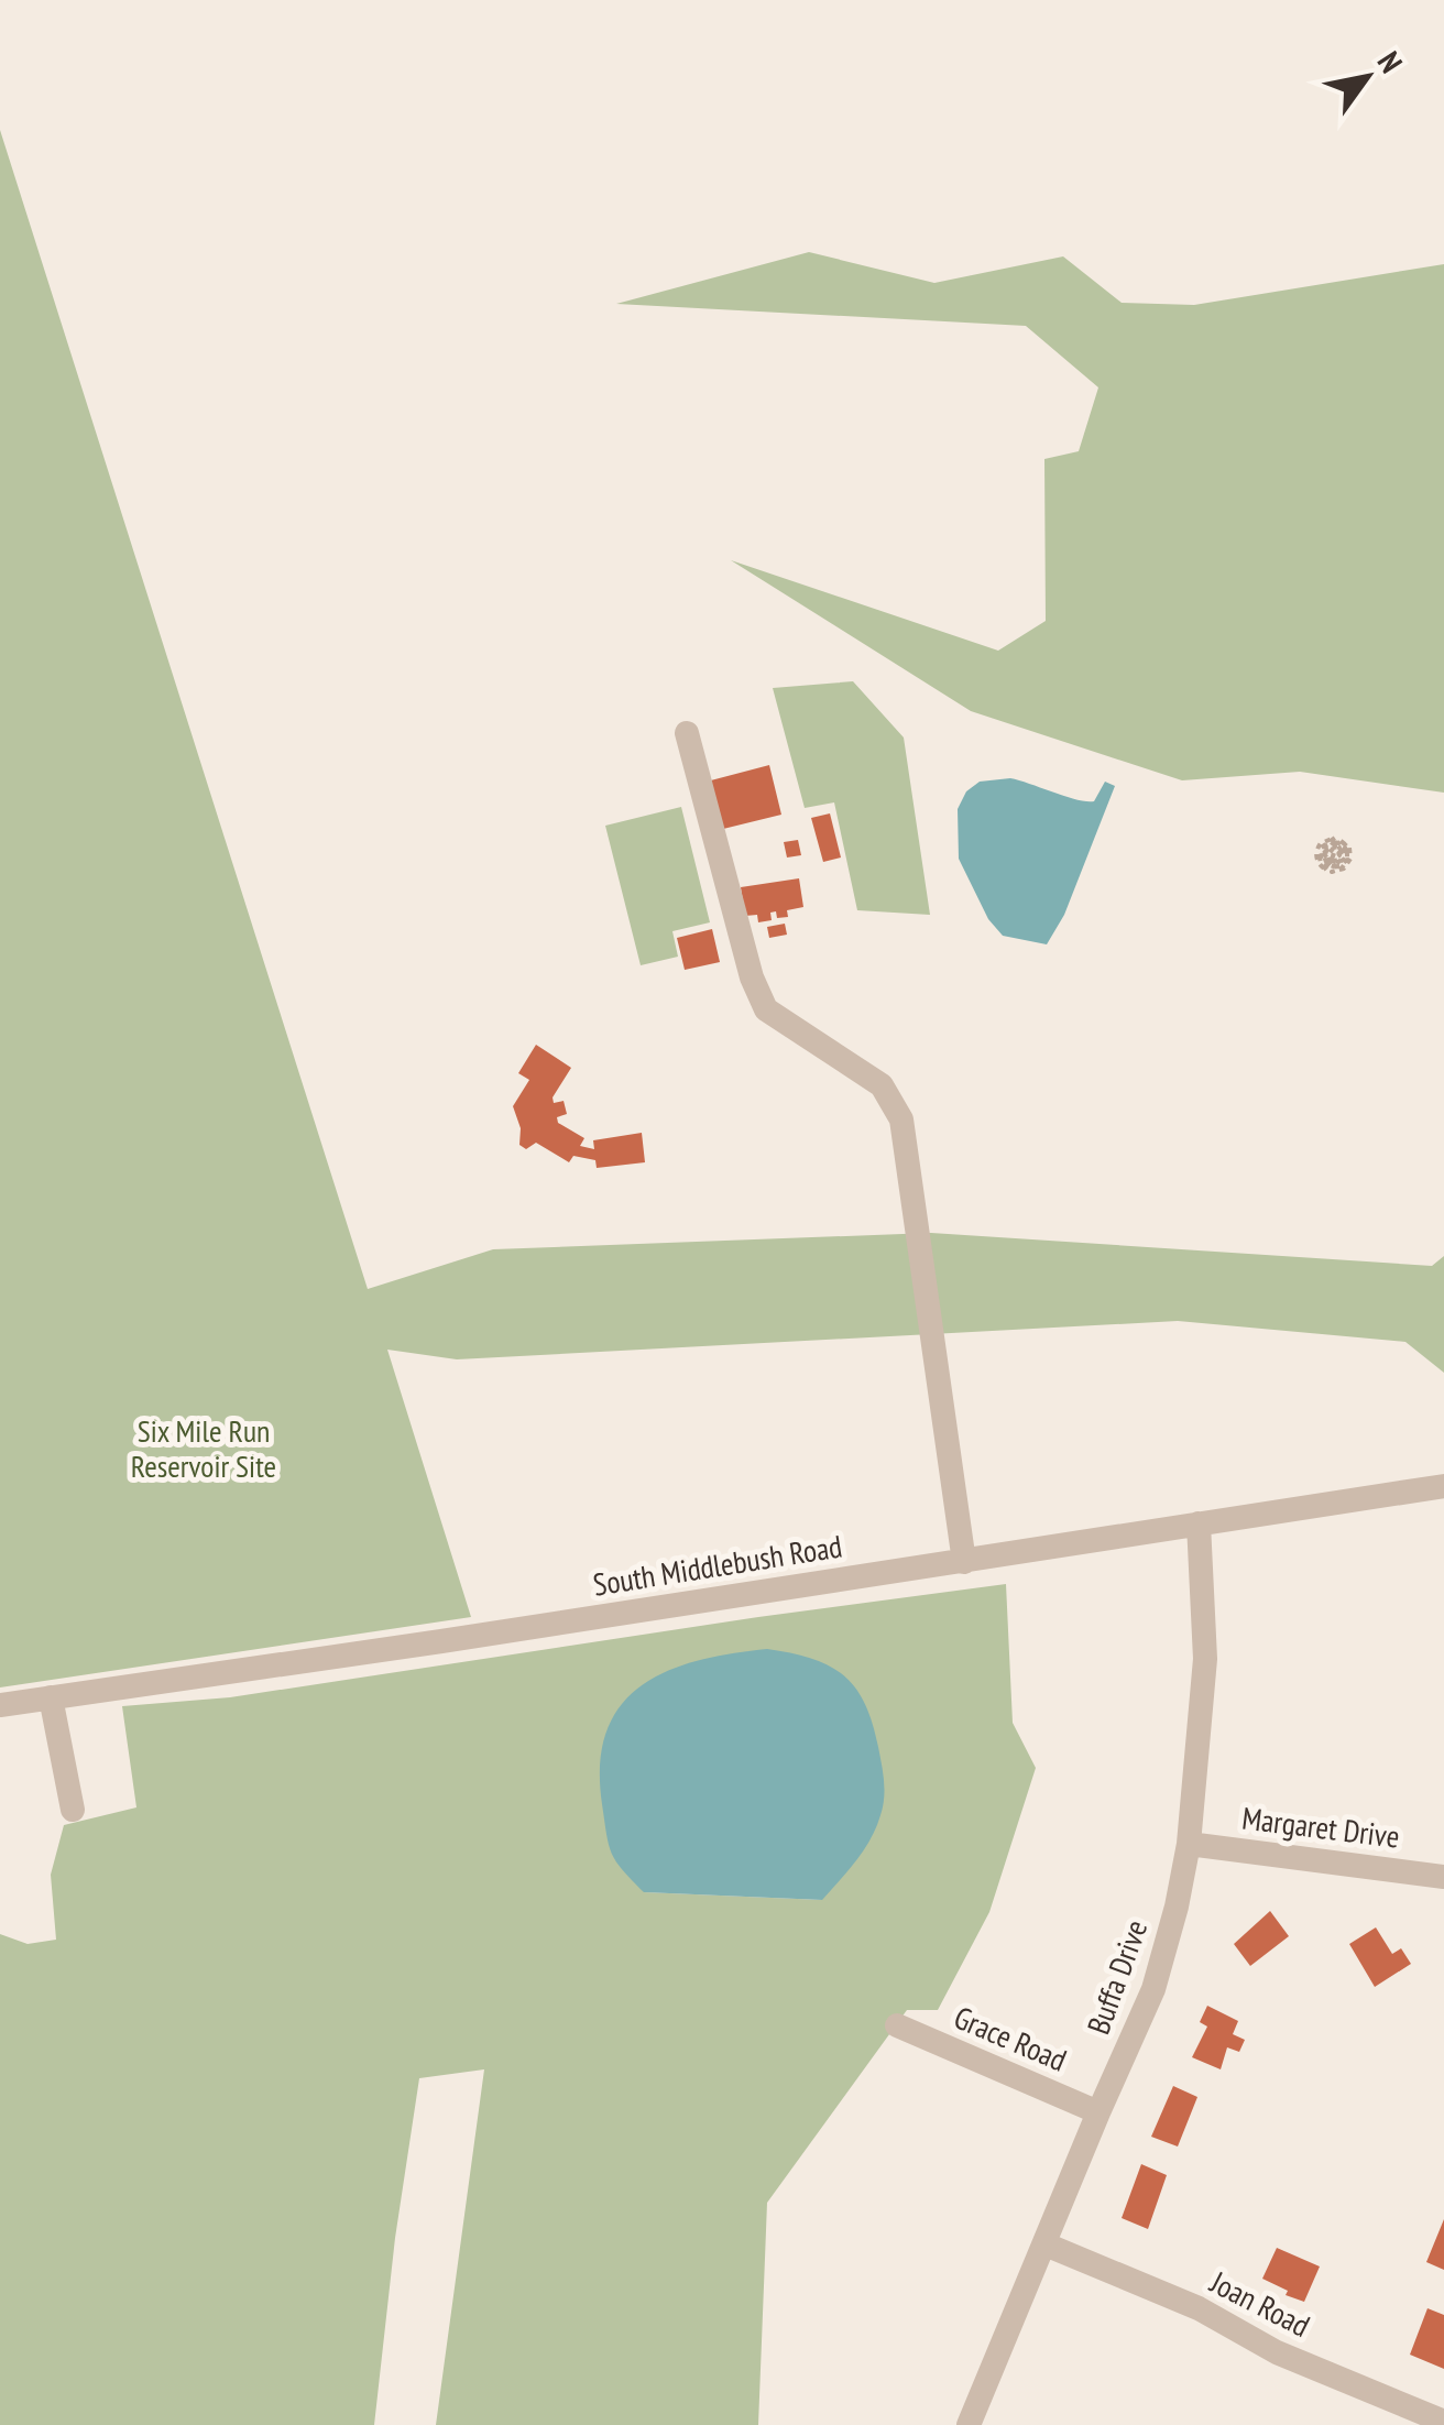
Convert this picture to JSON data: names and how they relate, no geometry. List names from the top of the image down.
{
  "streets": {
    "street": [
      "South Middlebush Road",
      "Margaret Drive",
      "Buffa Drive",
      "Grace Road",
      "Joan Road"
    ]
  },
  "crossings": [
    ["South Middlebush Road", "Buffa Drive"],
    ["Margaret Drive", "Buffa Drive"],
    ["Buffa Drive", "Grace Road"],
    ["Buffa Drive", "Joan Road"]
  ],
  "parks": ["Six Mile Run Reservoir Site"],
  "north": "top right"
}
